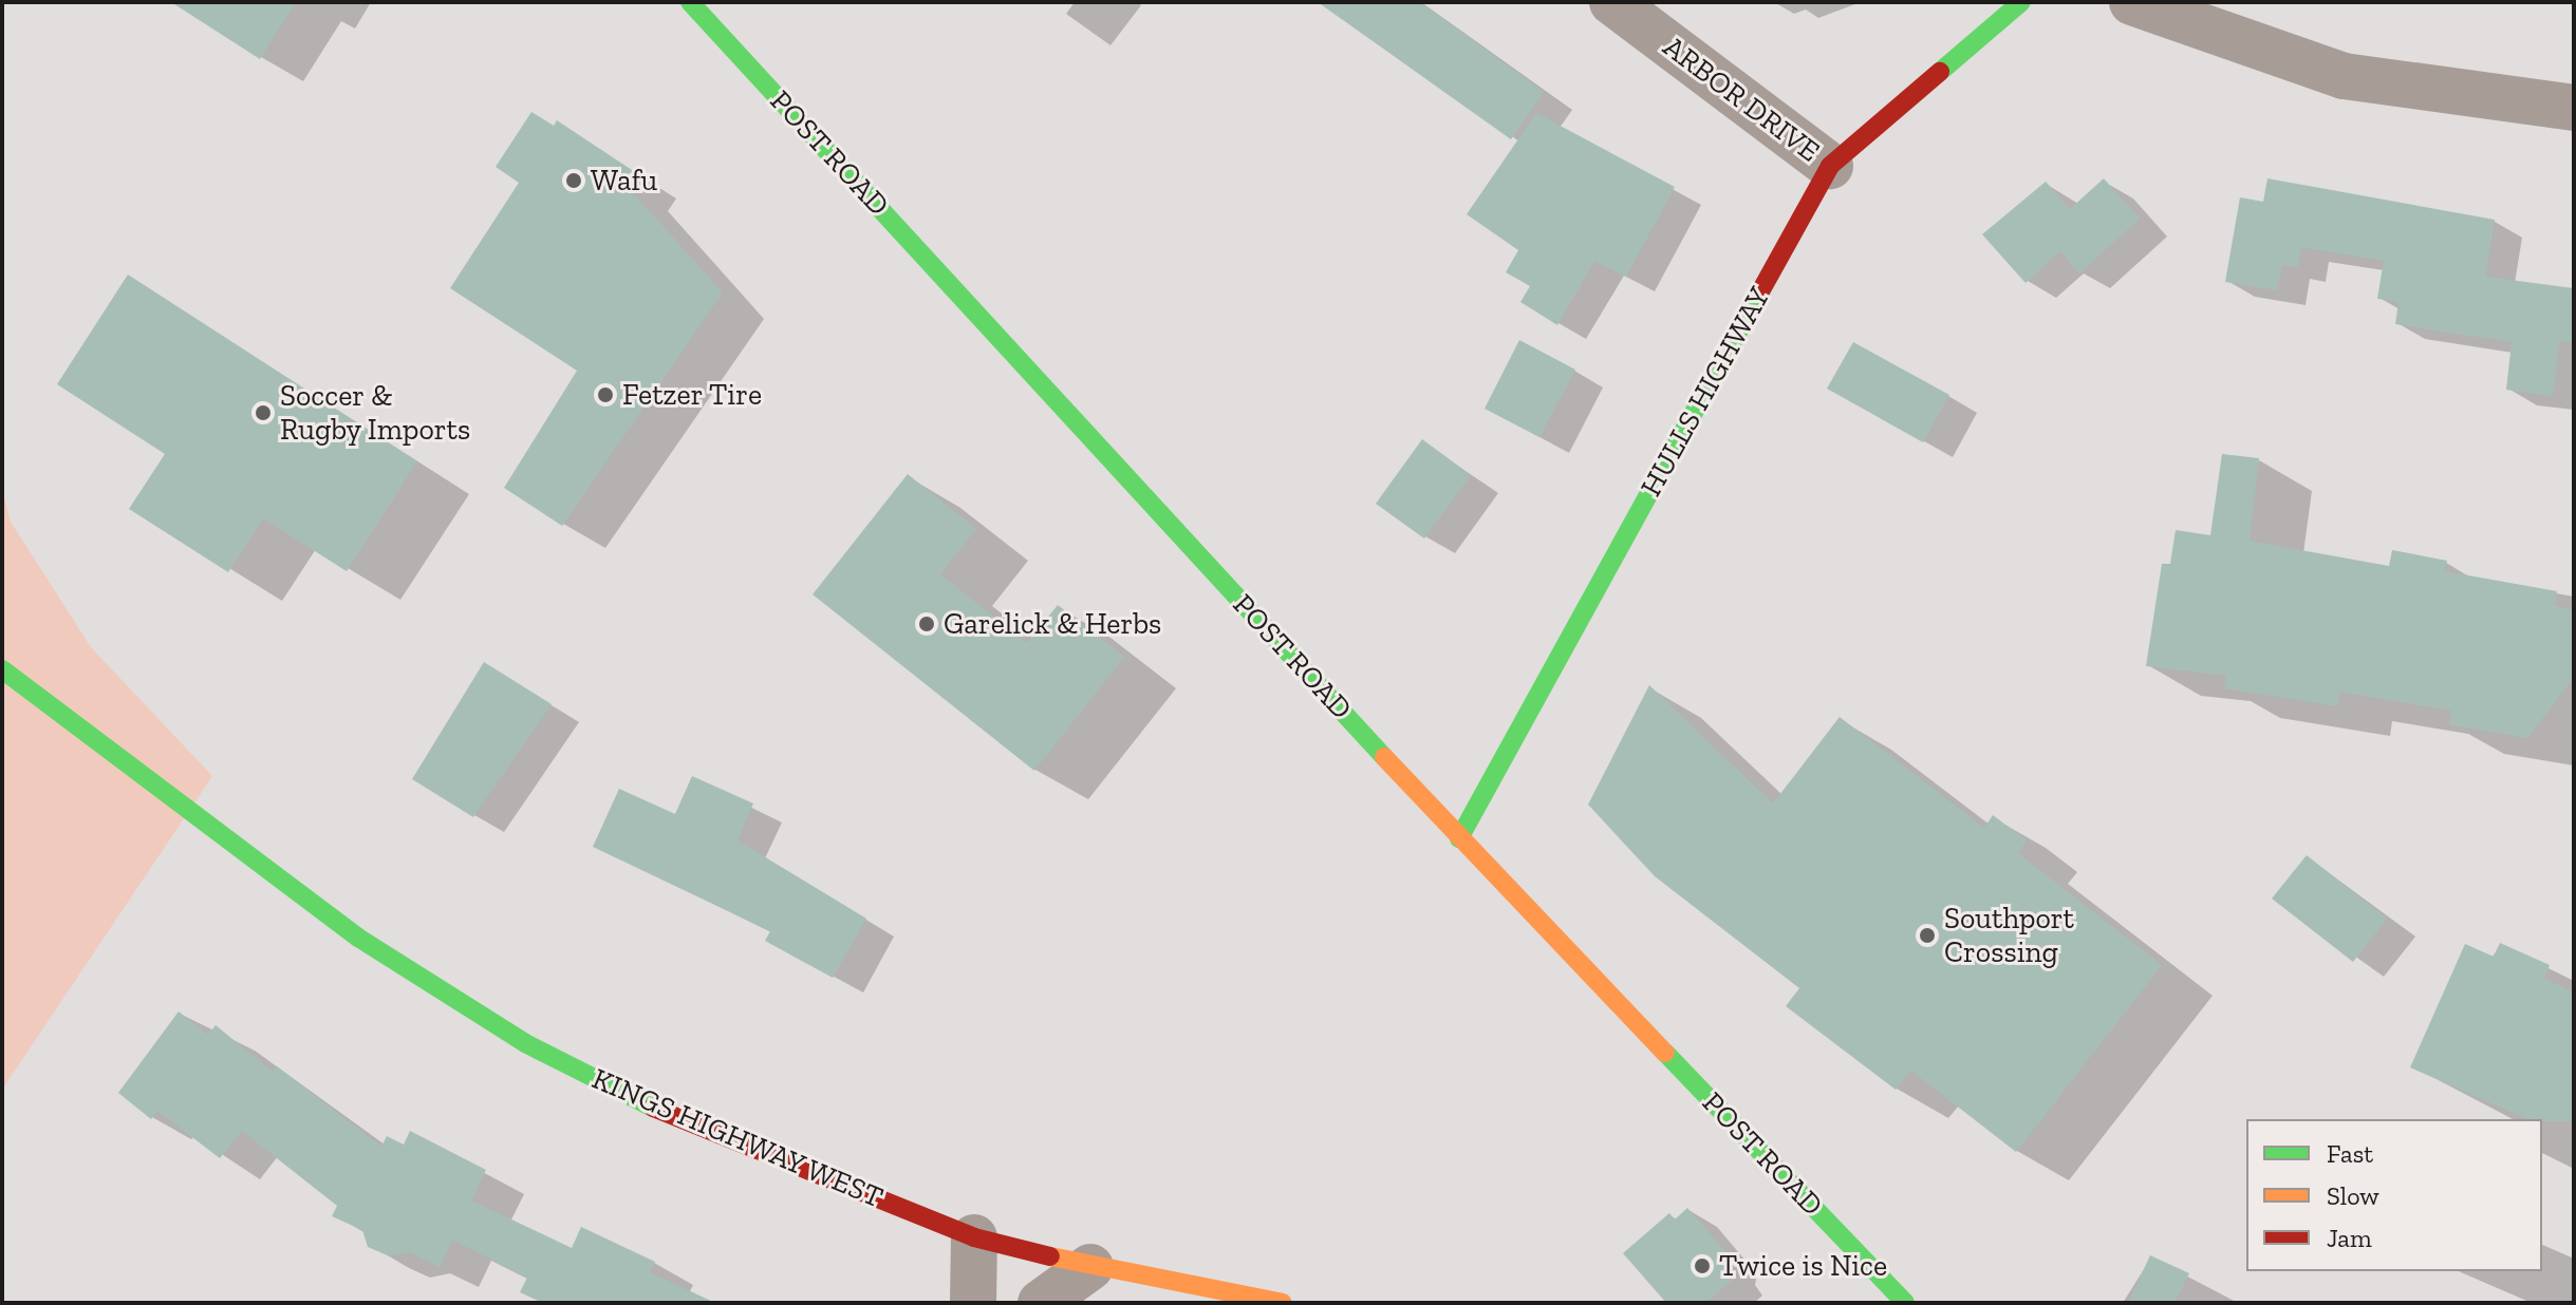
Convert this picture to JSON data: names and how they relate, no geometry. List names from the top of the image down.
{
  "streets": {
    "street": [
      "ARBOR DRIVE",
      "POST ROAD",
      "HULLS HIGHWAY",
      "KINGS HIGHWAY WEST"
    ]
  },
  "crossings": [
    ["ARBOR DRIVE", "HULLS HIGHWAY"],
    ["POST ROAD", "HULLS HIGHWAY"]
  ],
  "places": [
    "Wafu",
    "Fetzer Tire",
    "Soccer & Rugby Imports",
    "Garelick & Herbs",
    "Southport Crossing",
    "Twice is Nice"
  ],
  "legend": ["Fast", "Slow", "Jam"]
}
